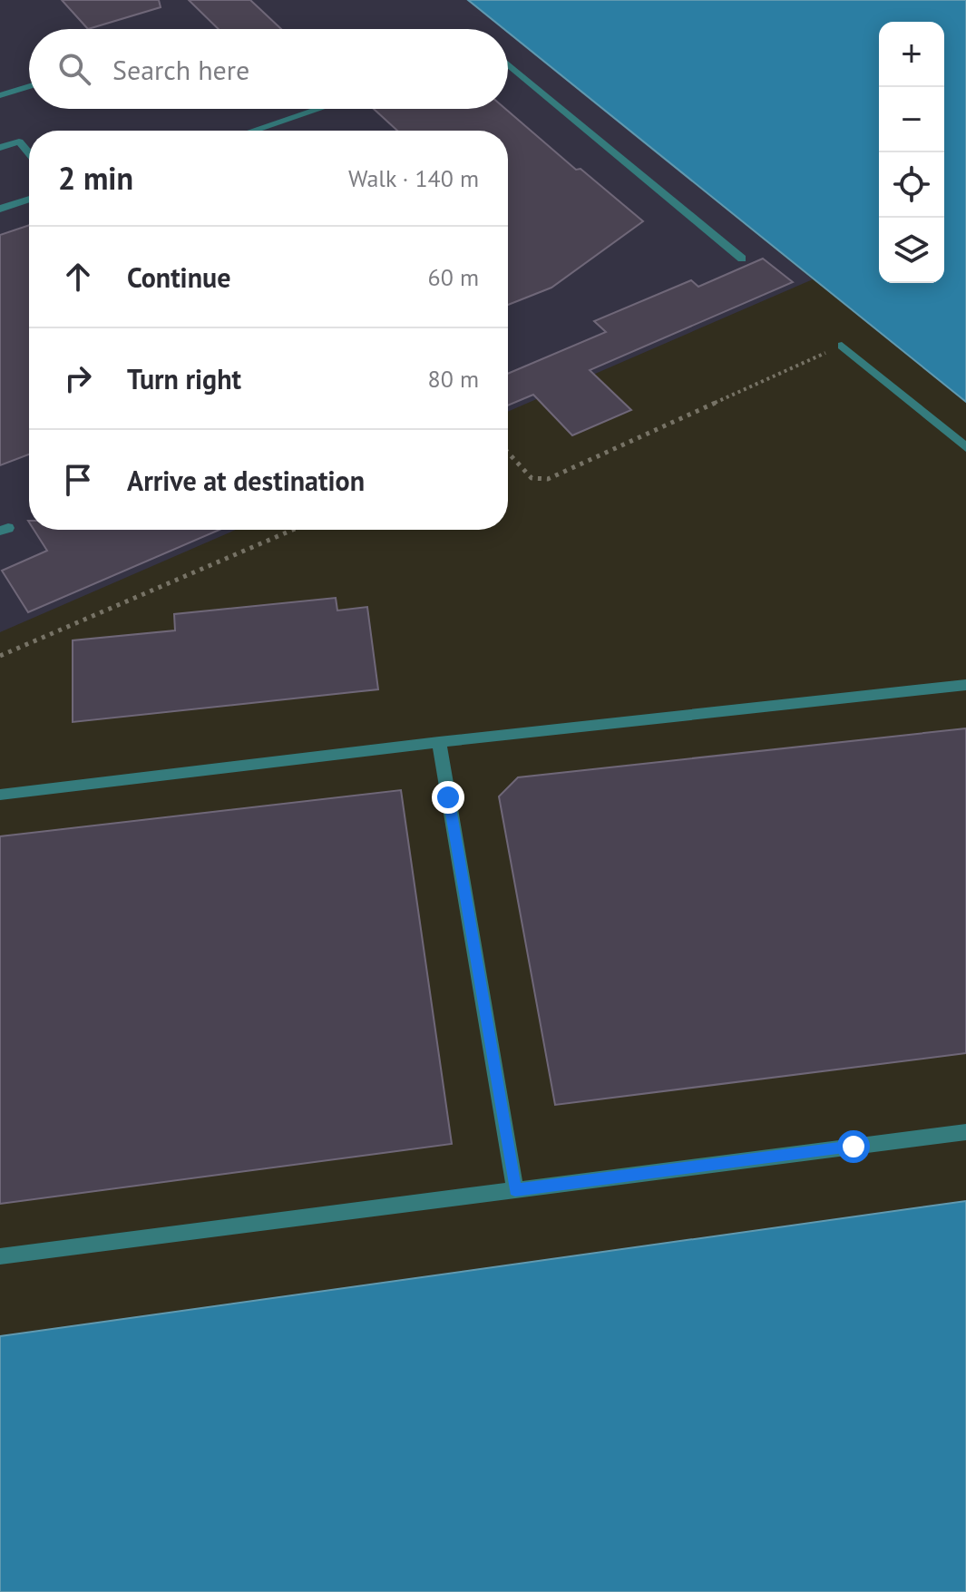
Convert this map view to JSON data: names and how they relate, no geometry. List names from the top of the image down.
{
  "page": {
    "map_buttons": ["+", "−"],
    "search": "Search here",
    "heading": ["2 min", "Walk · 140 m"],
    "list": [
      ["Continue", "60 m"],
      ["Turn right", "80 m"],
      "Arrive at destination"
    ]
  }
}
